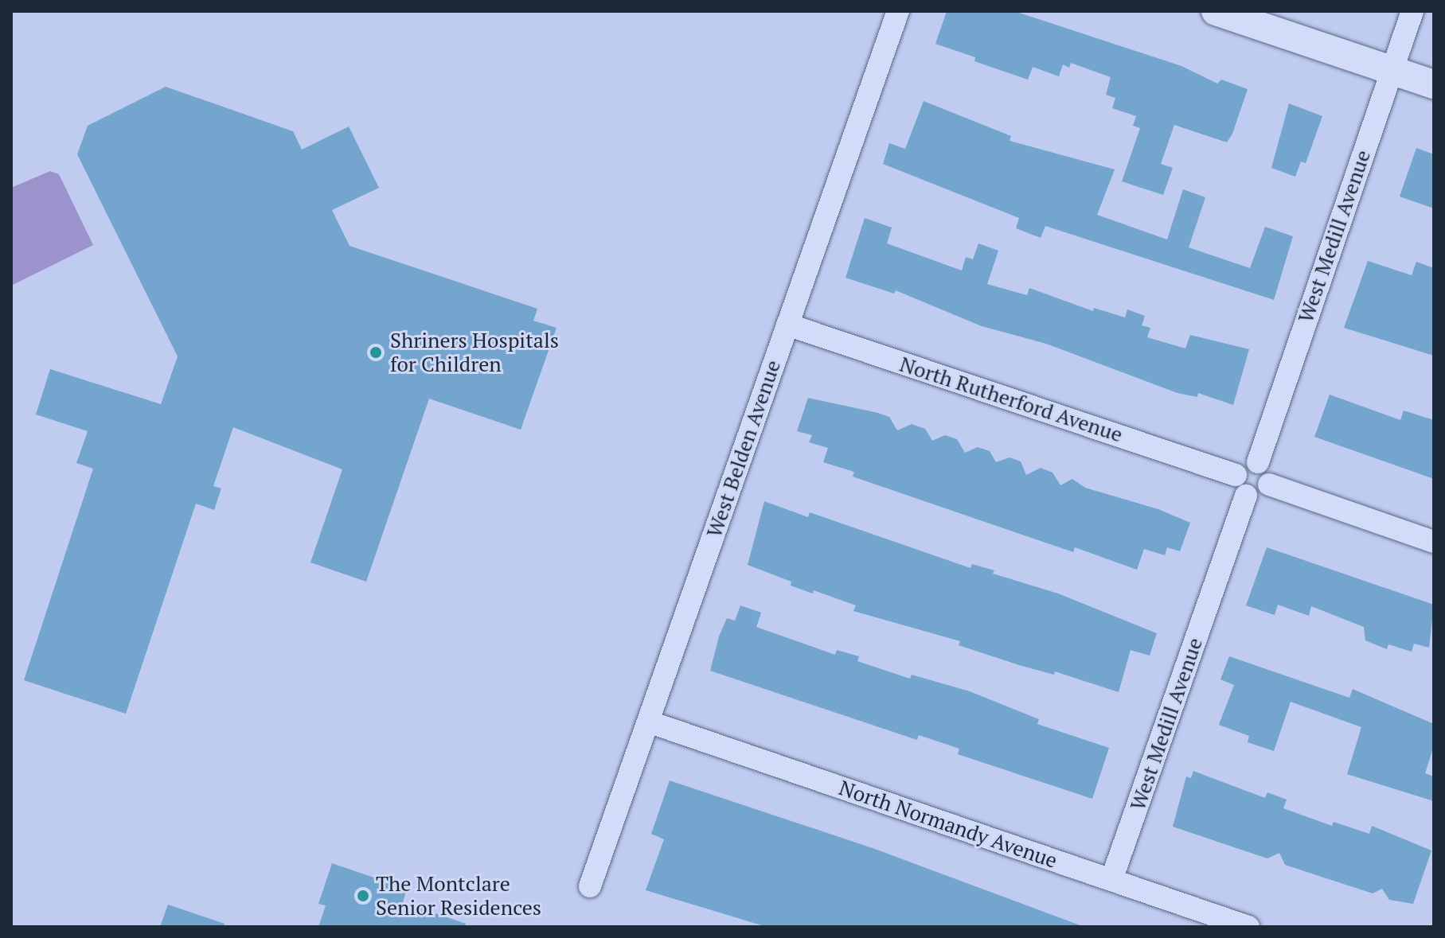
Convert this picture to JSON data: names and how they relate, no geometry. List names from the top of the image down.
{
  "streets": {
    "street": [
      "West Medill Avenue",
      "North Rutherford Avenue",
      "West Belden Avenue",
      "North Normandy Avenue"
    ]
  },
  "crossings": [
    ["West Medill Avenue", "North Rutherford Avenue"],
    ["West Medill Avenue", "North Normandy Avenue"],
    ["North Rutherford Avenue", "West Belden Avenue"],
    ["West Belden Avenue", "North Normandy Avenue"]
  ],
  "places": ["Shriners Hospitals for Children", "The Montclare Senior Residences"]
}
